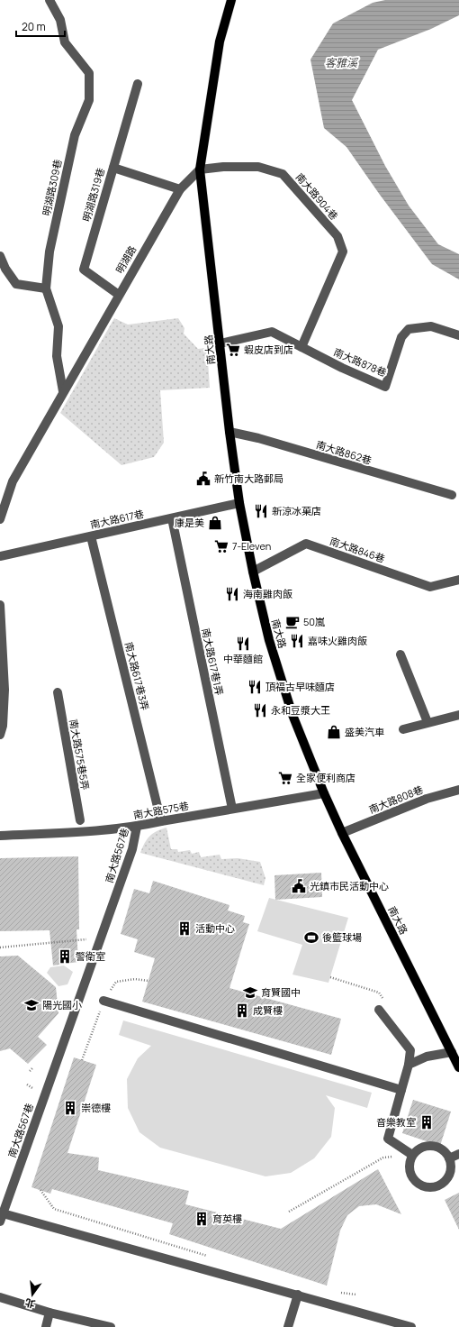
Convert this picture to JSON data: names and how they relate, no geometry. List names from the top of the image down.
{
  "streets": {
    "main road": ["南大路"],
    "street": [
      "明湖路309巷",
      "明湖路319巷",
      "南大路904巷",
      "明湖路",
      "南大路878巷",
      "南大路862巷",
      "南大路617巷",
      "南大路846巷",
      "南大路617巷1弄",
      "南大路617巷3弄",
      "南大路575巷5弄",
      "南大路808巷",
      "南大路575巷",
      "南大路567巷"
    ]
  },
  "crossings": [
    ["明湖路309巷", "明湖路"],
    ["明湖路319巷", "明湖路"],
    ["南大路904巷", "明湖路"],
    ["南大路904巷", "南大路"],
    ["南大路904巷", "南大路878巷"],
    ["明湖路", "南大路"],
    ["南大路", "南大路878巷"],
    ["南大路", "南大路862巷"],
    ["南大路", "南大路617巷"],
    ["南大路", "南大路846巷"],
    ["南大路", "南大路808巷"],
    ["南大路", "南大路575巷"],
    ["南大路617巷", "南大路617巷1弄"],
    ["南大路617巷", "南大路617巷3弄"],
    ["南大路617巷1弄", "南大路575巷"],
    ["南大路617巷3弄", "南大路575巷"],
    ["南大路575巷", "南大路567巷"]
  ],
  "water": ["客雅溪"],
  "places": {
    "supermarket": ["蝦皮店到店", "7-Eleven", "全家便利商店"],
    "public building": ["新竹南大路郵局", "光鎮市民活動中心"],
    "restaurant": [
      "新涼冰菓店",
      "海南雞肉飯",
      "嘉味火雞肉飯",
      "中華麵館",
      "頂福古早味麵店",
      "永和豆漿大王"
    ],
    "shop": ["康是美", "盛美汽車"],
    "cafe": ["50嵐"],
    "building": [
      "活動中心",
      "警衛室",
      "成賢樓",
      "崇德樓",
      "音樂教室",
      "育英樓"
    ],
    "sports": ["後籃球場"],
    "school or university": ["育賢國中", "陽光國小"]
  },
  "scale_bar": "20 m",
  "north": "bottom"
}
